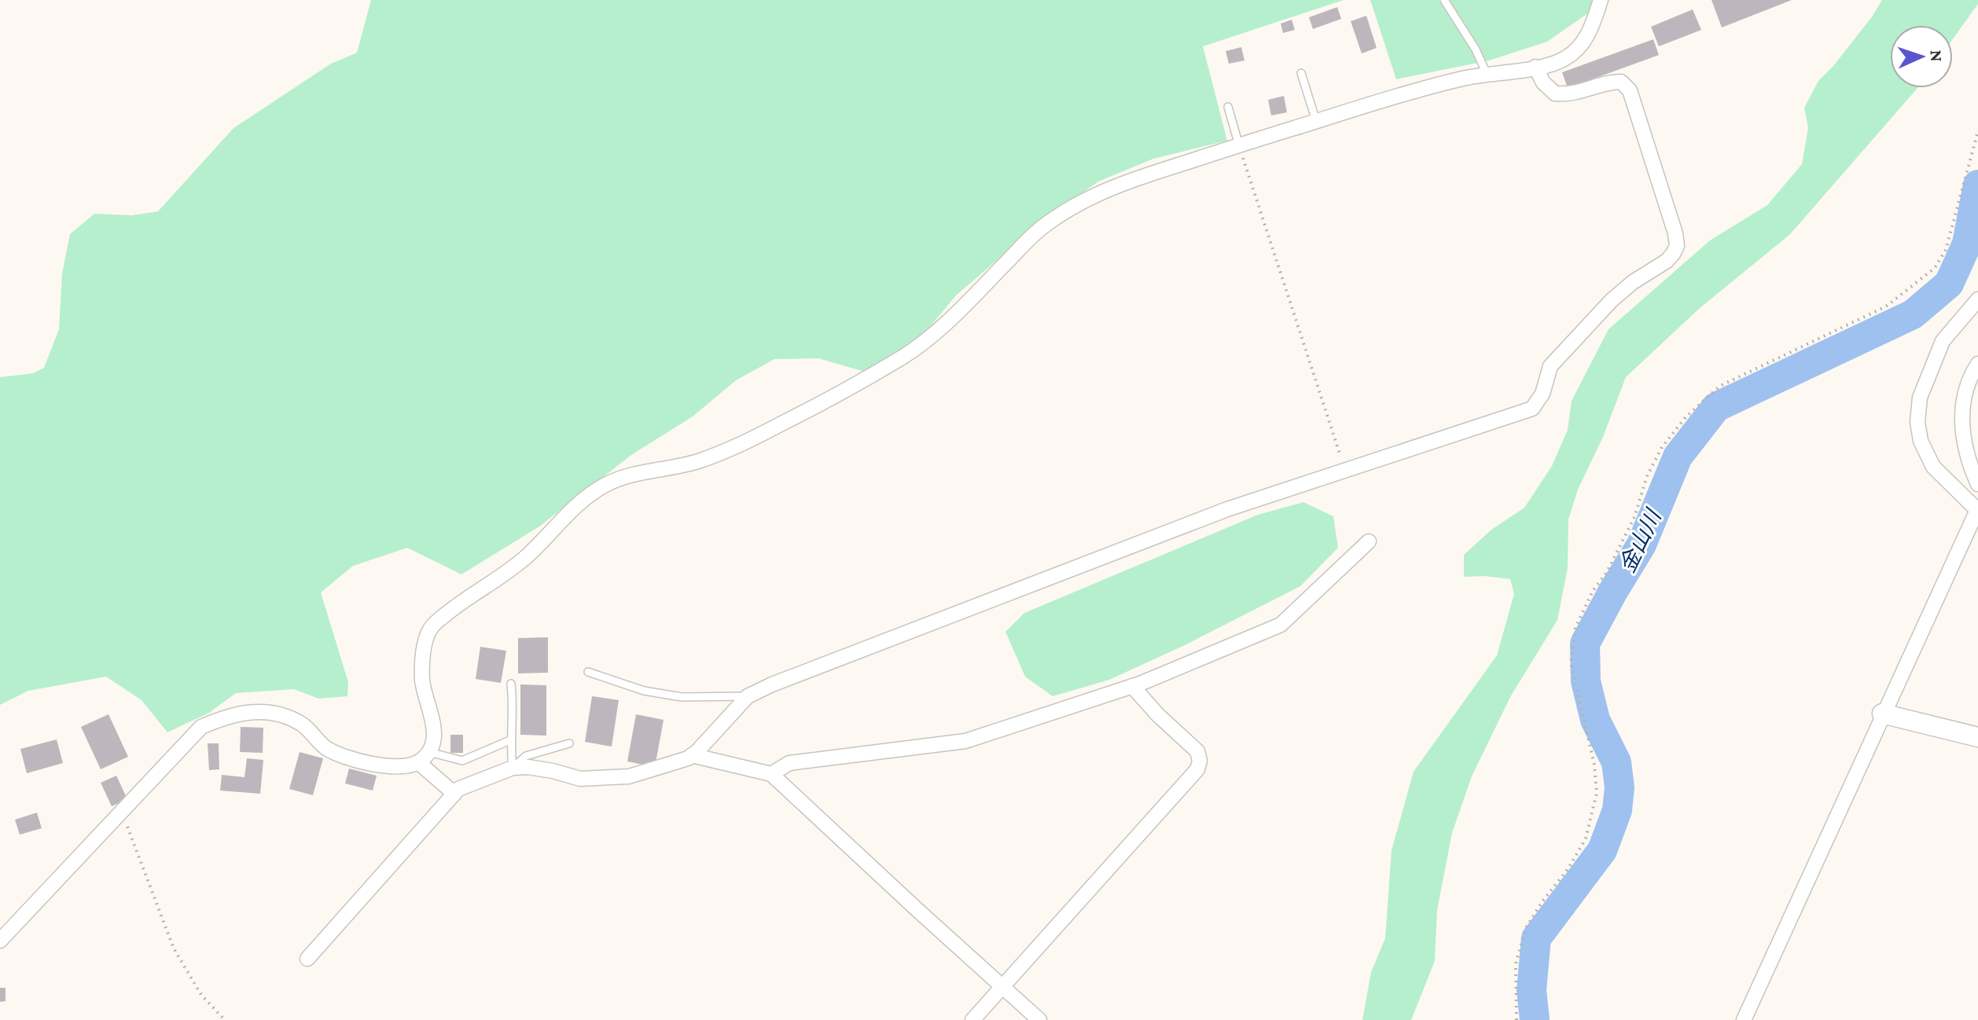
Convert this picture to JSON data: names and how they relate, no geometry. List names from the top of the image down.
{
  "water": ["金山川"],
  "north": "right"
}
